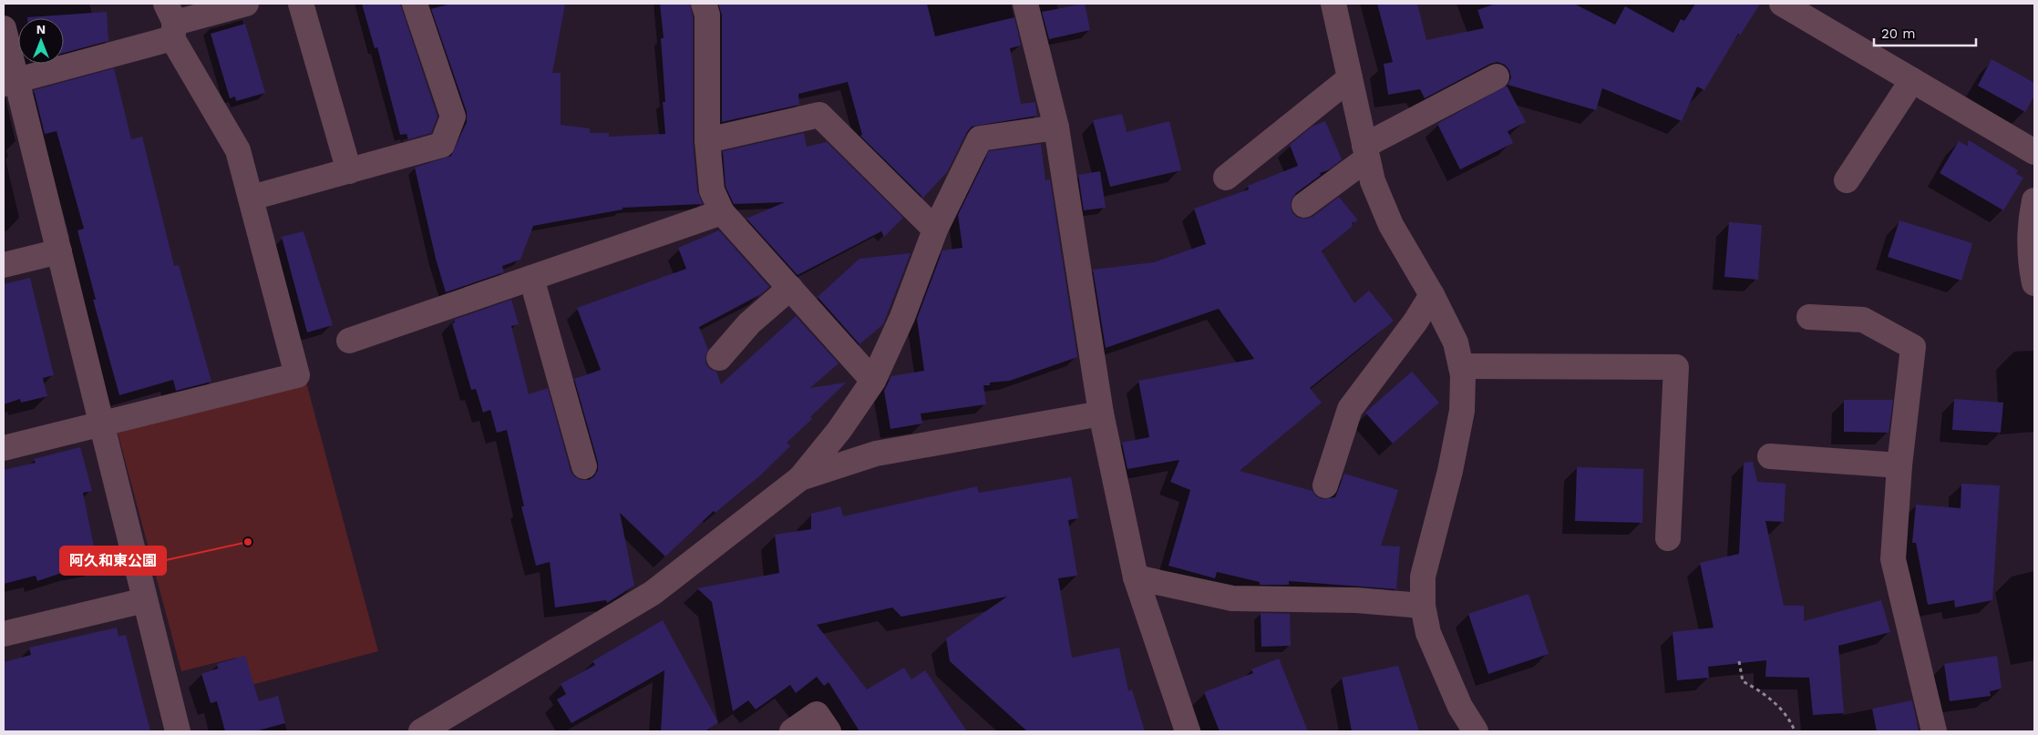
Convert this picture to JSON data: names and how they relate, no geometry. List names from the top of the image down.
{
  "places": ["阿久和東公園"],
  "scale_bar": "20 m",
  "north": "top"
}
